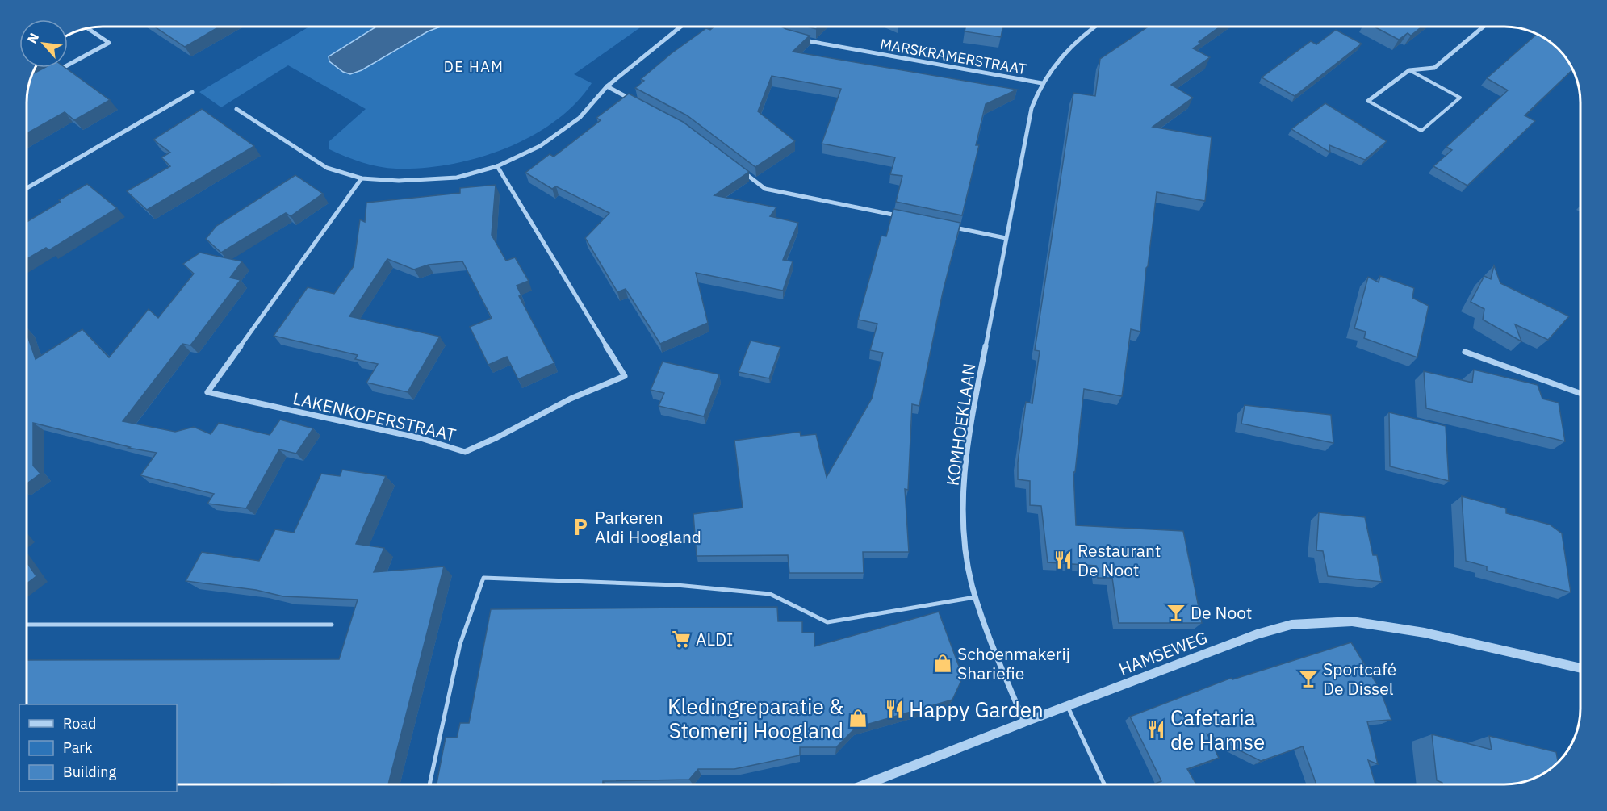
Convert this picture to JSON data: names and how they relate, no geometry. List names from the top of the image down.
{
  "streets": {
    "street": [
      "MARSKRAMERSTRAAT",
      "LAKENKOPERSTRAAT",
      "KOMHOEKLAAN",
      "HAMSEWEG"
    ]
  },
  "crossings": [
    ["MARSKRAMERSTRAAT", "KOMHOEKLAAN"],
    ["KOMHOEKLAAN", "HAMSEWEG"]
  ],
  "districts": ["DE HAM"],
  "places": {
    "parking": ["Parkeren Aldi Hoogland"],
    "restaurant": ["Restaurant De Noot", "Happy Garden", "Cafetaria de Hamse"],
    "bar": ["De Noot", "Sportcafé De Dissel"],
    "supermarket": ["ALDI"],
    "shop": ["Schoenmakerij Shariefie", "Kledingreparatie & Stomerij Hoogland"]
  },
  "legend": ["Road", "Park", "Building"],
  "north": "top left"
}
